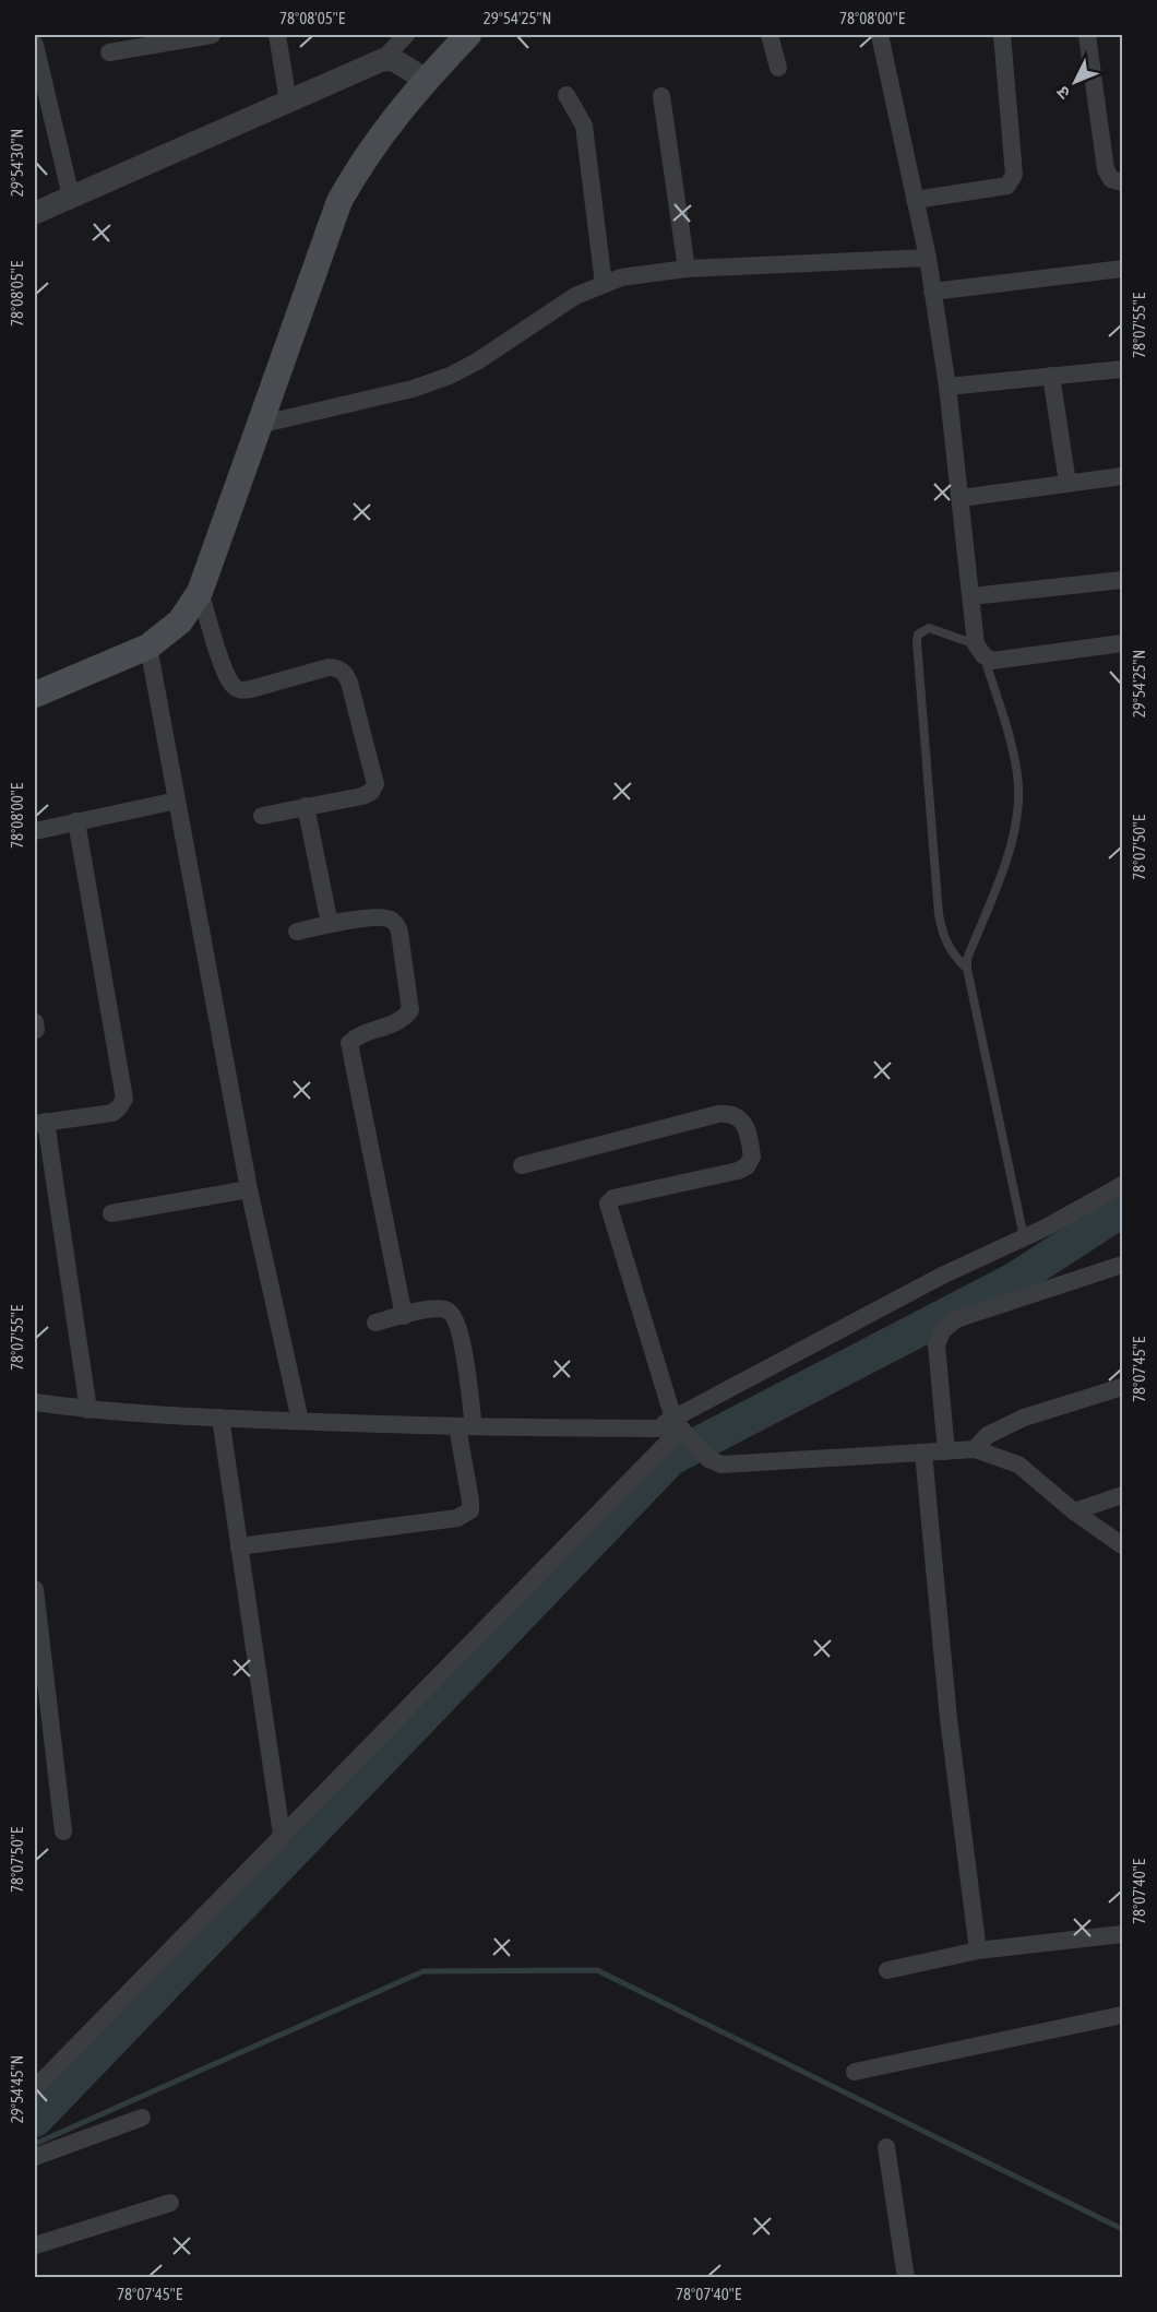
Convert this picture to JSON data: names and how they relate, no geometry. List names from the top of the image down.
{
  "north": "bottom left",
  "coordinates": [
    "78°08'05\"E",
    "29°54'25\"N",
    "78°08'00\"E",
    "29°54'30\"N",
    "78°07'55\"E",
    "78°07'50\"E",
    "78°07'45\"E",
    "78°07'40\"E",
    "29°54'45\"N"
  ]
}
